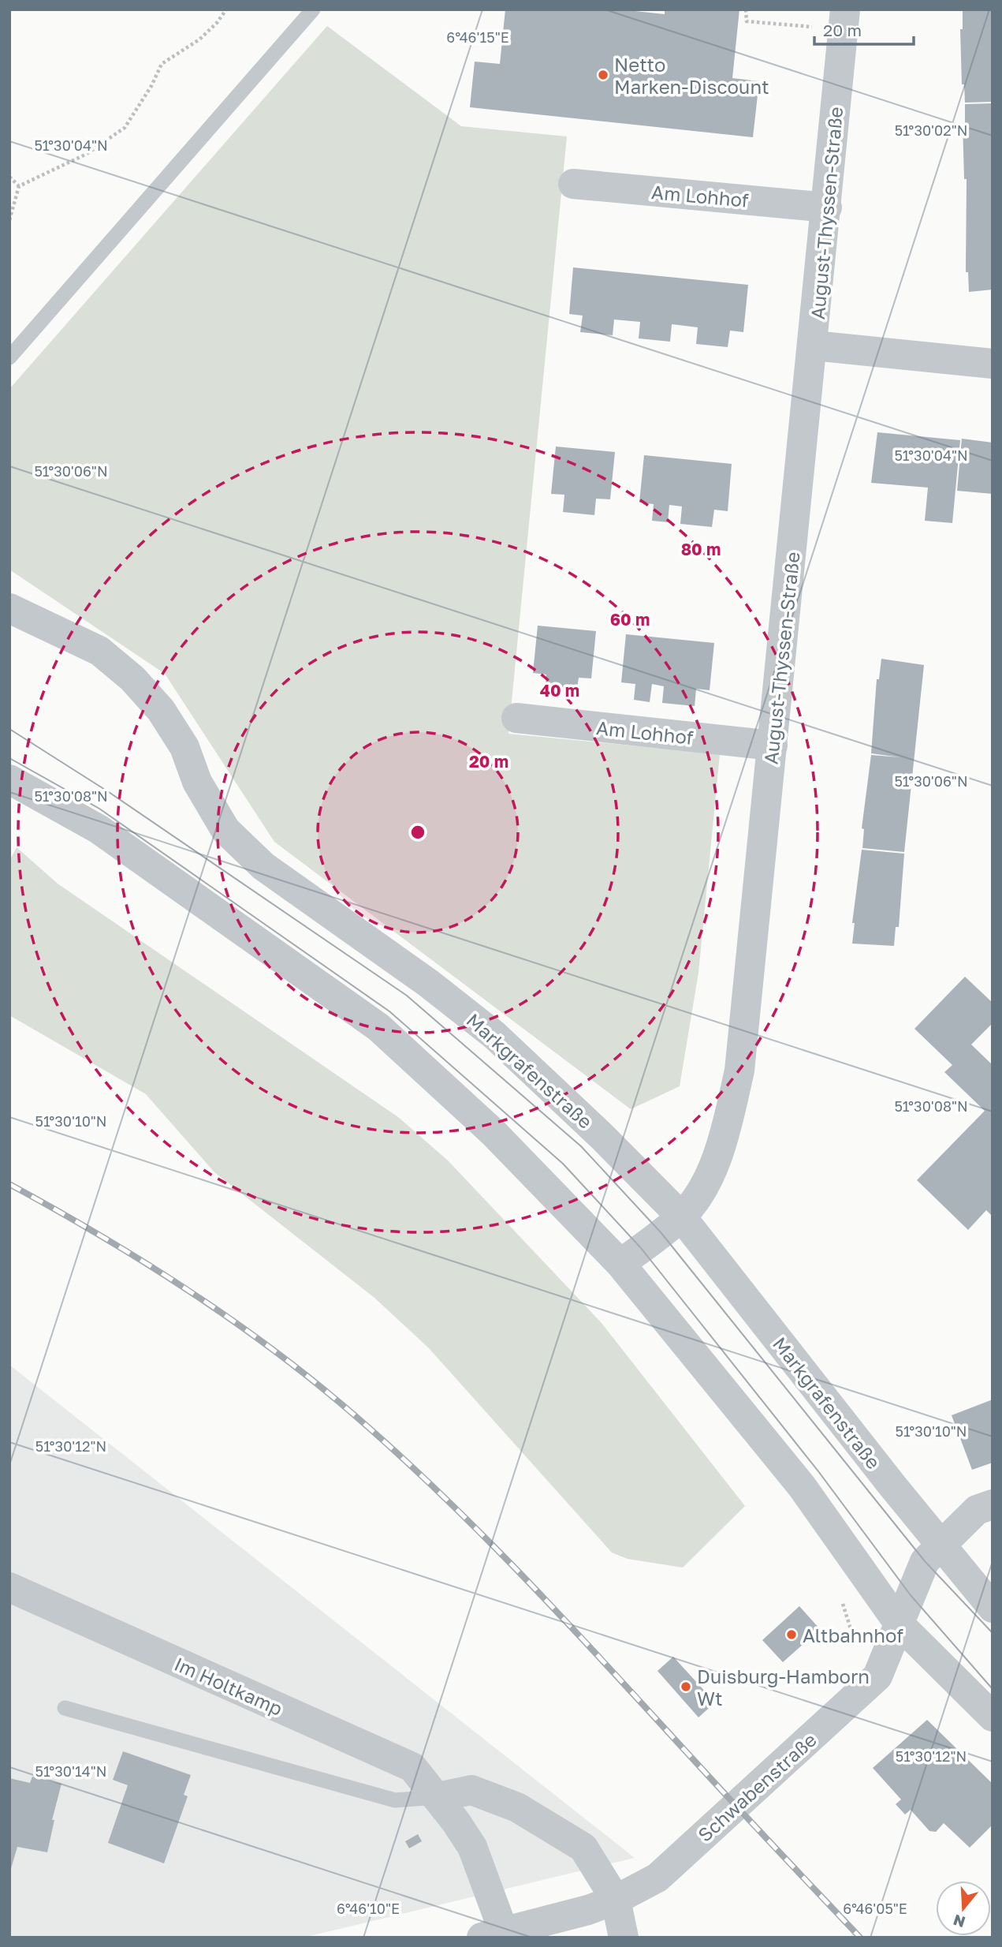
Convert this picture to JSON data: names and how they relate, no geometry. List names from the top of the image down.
{
  "streets": {
    "street": [
      "Am Lohhof",
      "August-Thyssen-Straße",
      "Markgrafenstraße",
      "Im Holtkamp",
      "Schwabenstraße"
    ]
  },
  "crossings": [
    ["Am Lohhof", "August-Thyssen-Straße"],
    ["August-Thyssen-Straße", "Markgrafenstraße"],
    ["Markgrafenstraße", "Schwabenstraße"],
    ["Im Holtkamp", "Schwabenstraße"]
  ],
  "places": ["Netto Marken-Discount", "Altbahnhof", "Duisburg-Hamborn Wt"],
  "scale_bar": "20 m",
  "north": "bottom",
  "coordinates": [
    "6°46'15\"E",
    "51°30'02\"N",
    "51°30'04\"N",
    "51°30'06\"N",
    "51°30'08\"N",
    "51°30'10\"N",
    "51°30'12\"N",
    "51°30'14\"N",
    "6°46'10\"E",
    "6°46'05\"E"
  ],
  "rings": [
    "80 m",
    "60 m",
    "40 m",
    "20 m"
  ]
}
